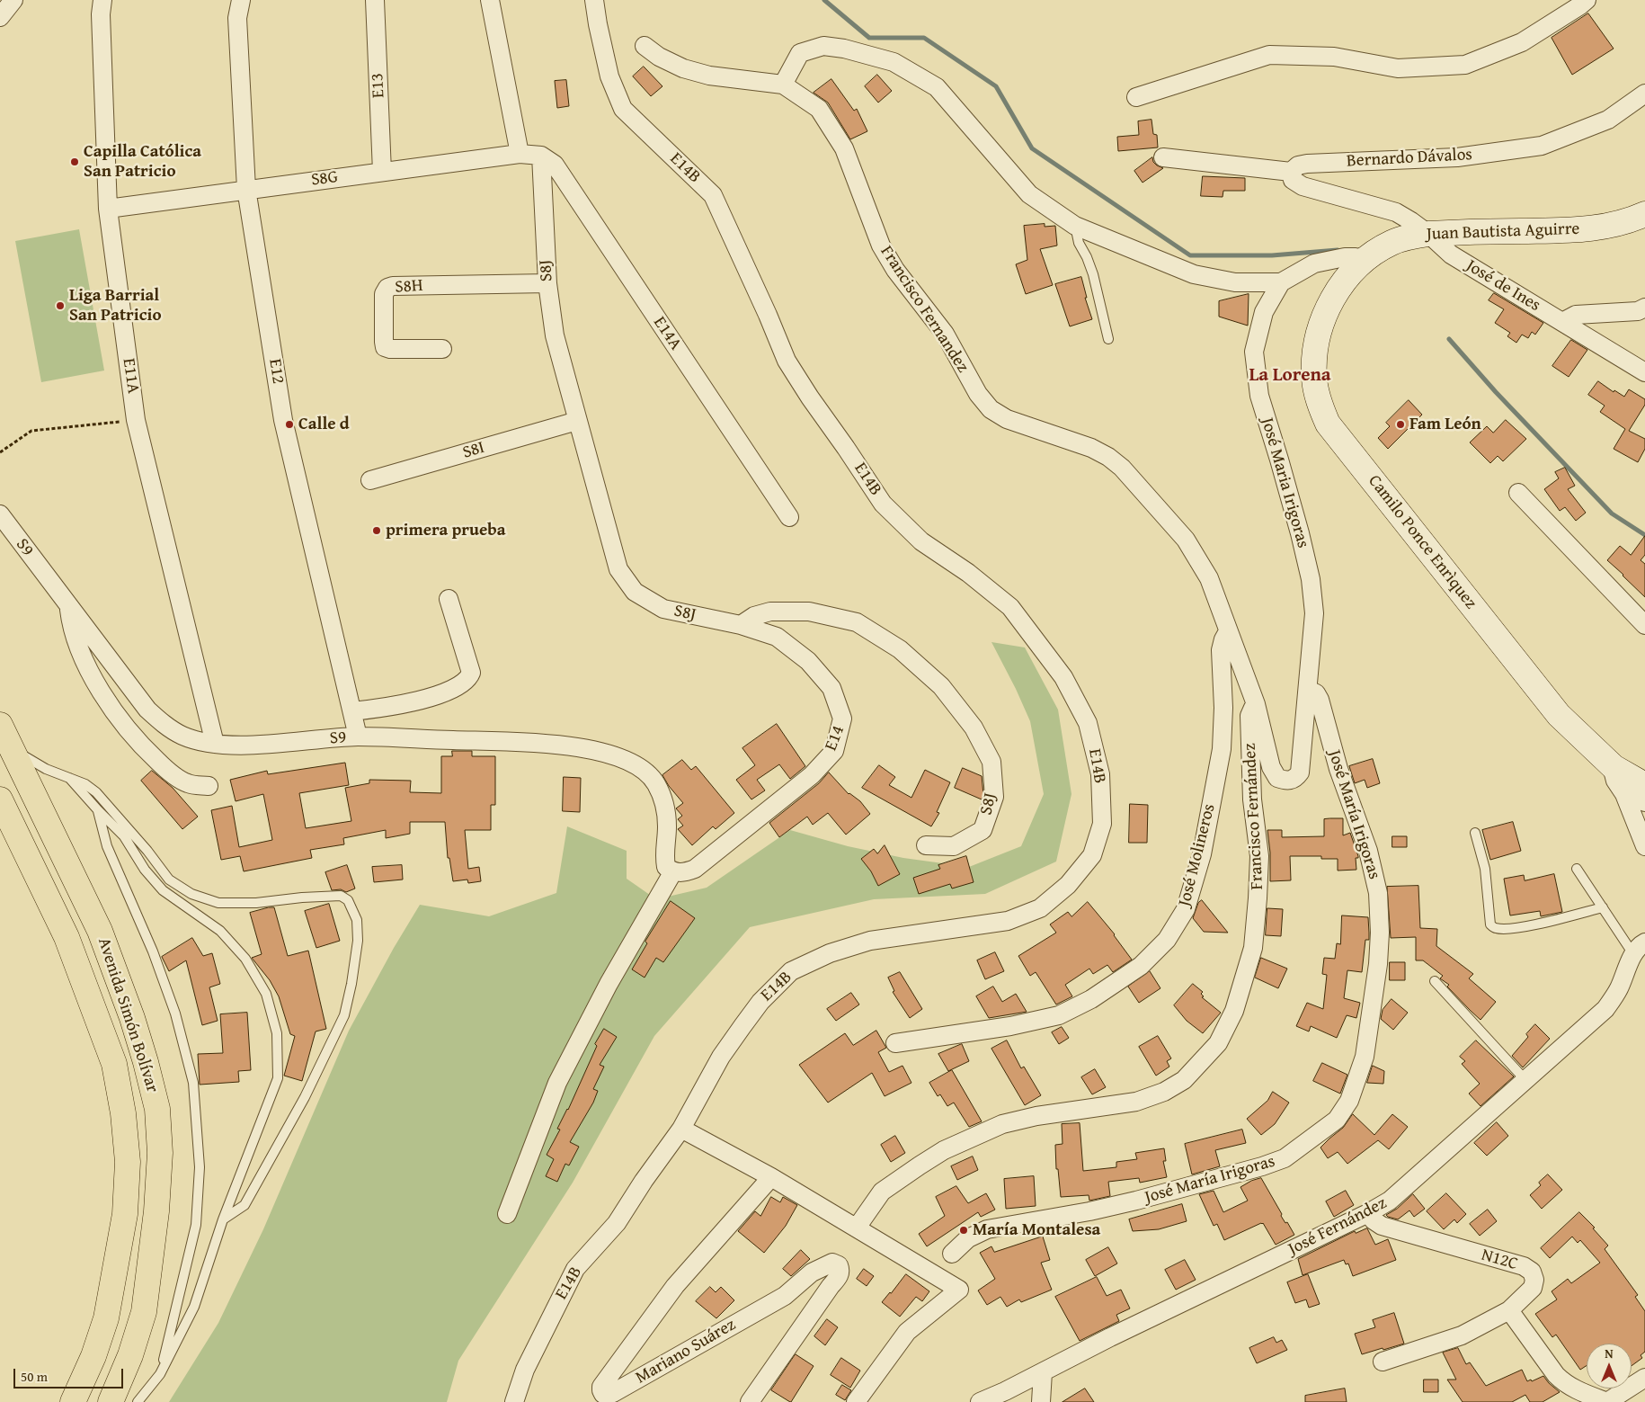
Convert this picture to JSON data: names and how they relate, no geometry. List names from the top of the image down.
{
  "streets": {
    "highway": ["Avenida Simón Bolívar"],
    "main road": ["Juan Bautista Aguirre", "Camilo Ponce Enrìquez"],
    "street": [
      "E13",
      "Bernardo Dávalos",
      "E14B",
      "S8G",
      "S8J",
      "José de Ines",
      "S8H",
      "Francisco Fernandez",
      "E14A",
      "E12",
      "E11A",
      "S8I",
      "José Maria Irigoras",
      "S9",
      "E14",
      "José María Irigoras",
      "Francisco Fernández",
      "José Molineros",
      "José Fernández",
      "N12C",
      "Mariano Suárez"
    ]
  },
  "crossings": [
    ["E13", "S8G"],
    ["Bernardo Dávalos", "José de Ines"],
    ["S8G", "S8J"],
    ["S8G", "E14A"],
    ["S8G", "E12"],
    ["S8G", "E11A"],
    ["Juan Bautista Aguirre", "José de Ines"],
    ["Juan Bautista Aguirre", "Camilo Ponce Enrìquez"],
    ["S8J", "S8H"],
    ["S8J", "E14A"],
    ["S8J", "S8I"],
    ["S8J", "E14"],
    ["Francisco Fernandez", "José Maria Irigoras"],
    ["Francisco Fernandez", "Francisco Fernández"],
    ["Francisco Fernandez", "José Molineros"],
    ["E12", "S9"],
    ["E11A", "S9"],
    ["José Maria Irigoras", "José María Irigoras"],
    ["José Maria Irigoras", "Francisco Fernández"],
    ["S9", "E14"],
    ["José Fernández", "N12C"]
  ],
  "districts": ["La Lorena"],
  "places": [
    "Capilla Católica San Patricio",
    "Liga Barrial San Patricio",
    "Calle d",
    "Fam León",
    "primera prueba",
    "María Montalesa"
  ],
  "scale_bar": "50 m",
  "north": "top"
}
